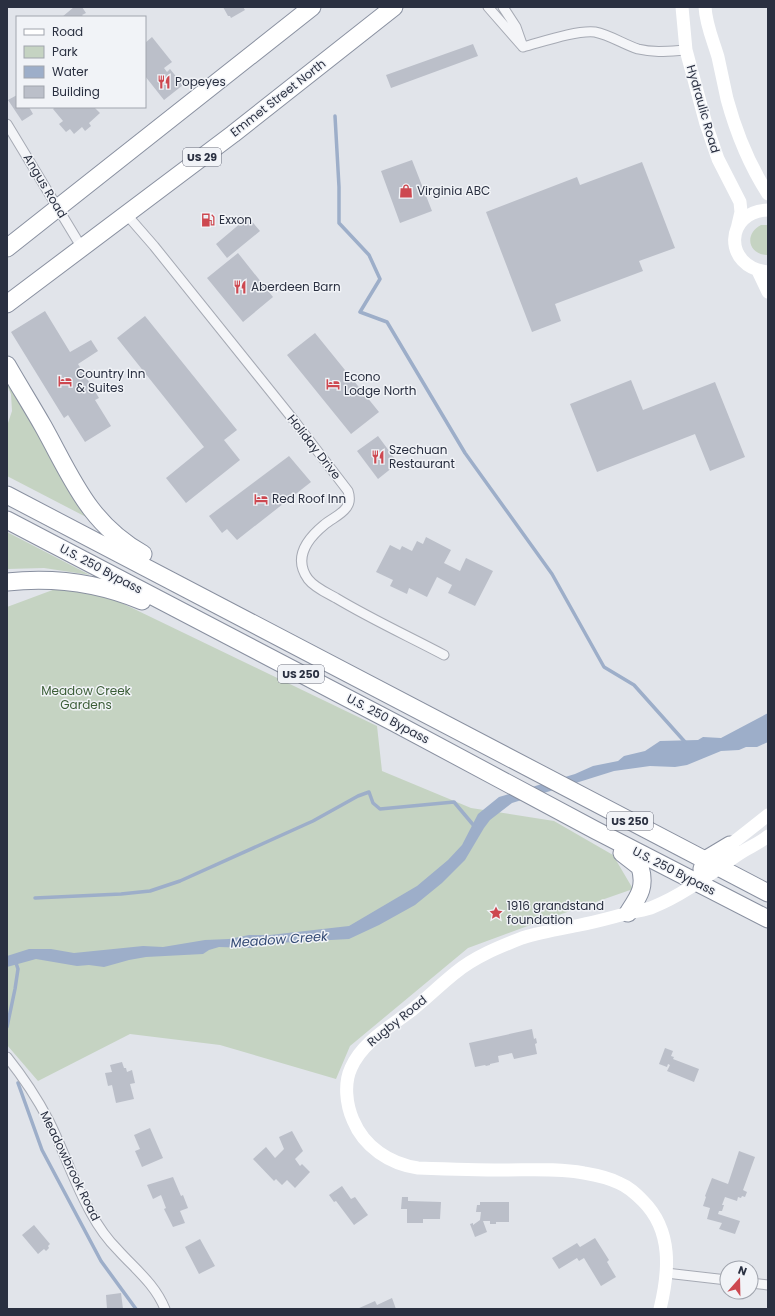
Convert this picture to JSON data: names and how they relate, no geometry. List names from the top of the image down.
{
  "streets": {
    "highway": [
      "Emmet Street North",
      "US 29",
      "U.S. 250 Bypass",
      "US 250"
    ],
    "street": [
      "Hydraulic Road",
      "Angus Road",
      "Holiday Drive",
      "Rugby Road",
      "Meadowbrook Road"
    ]
  },
  "crossings": [
    ["Emmet Street North", "Angus Road"],
    ["Emmet Street North", "Holiday Drive"],
    ["U.S. 250 Bypass", "US 250"],
    ["U.S. 250 Bypass", "Rugby Road"]
  ],
  "water": ["Meadow Creek"],
  "parks": ["Meadow Creek Gardens"],
  "places": {
    "restaurant": ["Popeyes", "Aberdeen Barn", "Szechuan Restaurant"],
    "shop": ["Virginia ABC"],
    "fuel station": ["Exxon"],
    "hotel": ["Country Inn & Suites", "Econo Lodge North", "Red Roof Inn"],
    "place": ["1916 grandstand foundation"]
  },
  "legend": [
    "Road",
    "Park",
    "Water",
    "Building"
  ],
  "north": "top"
}
